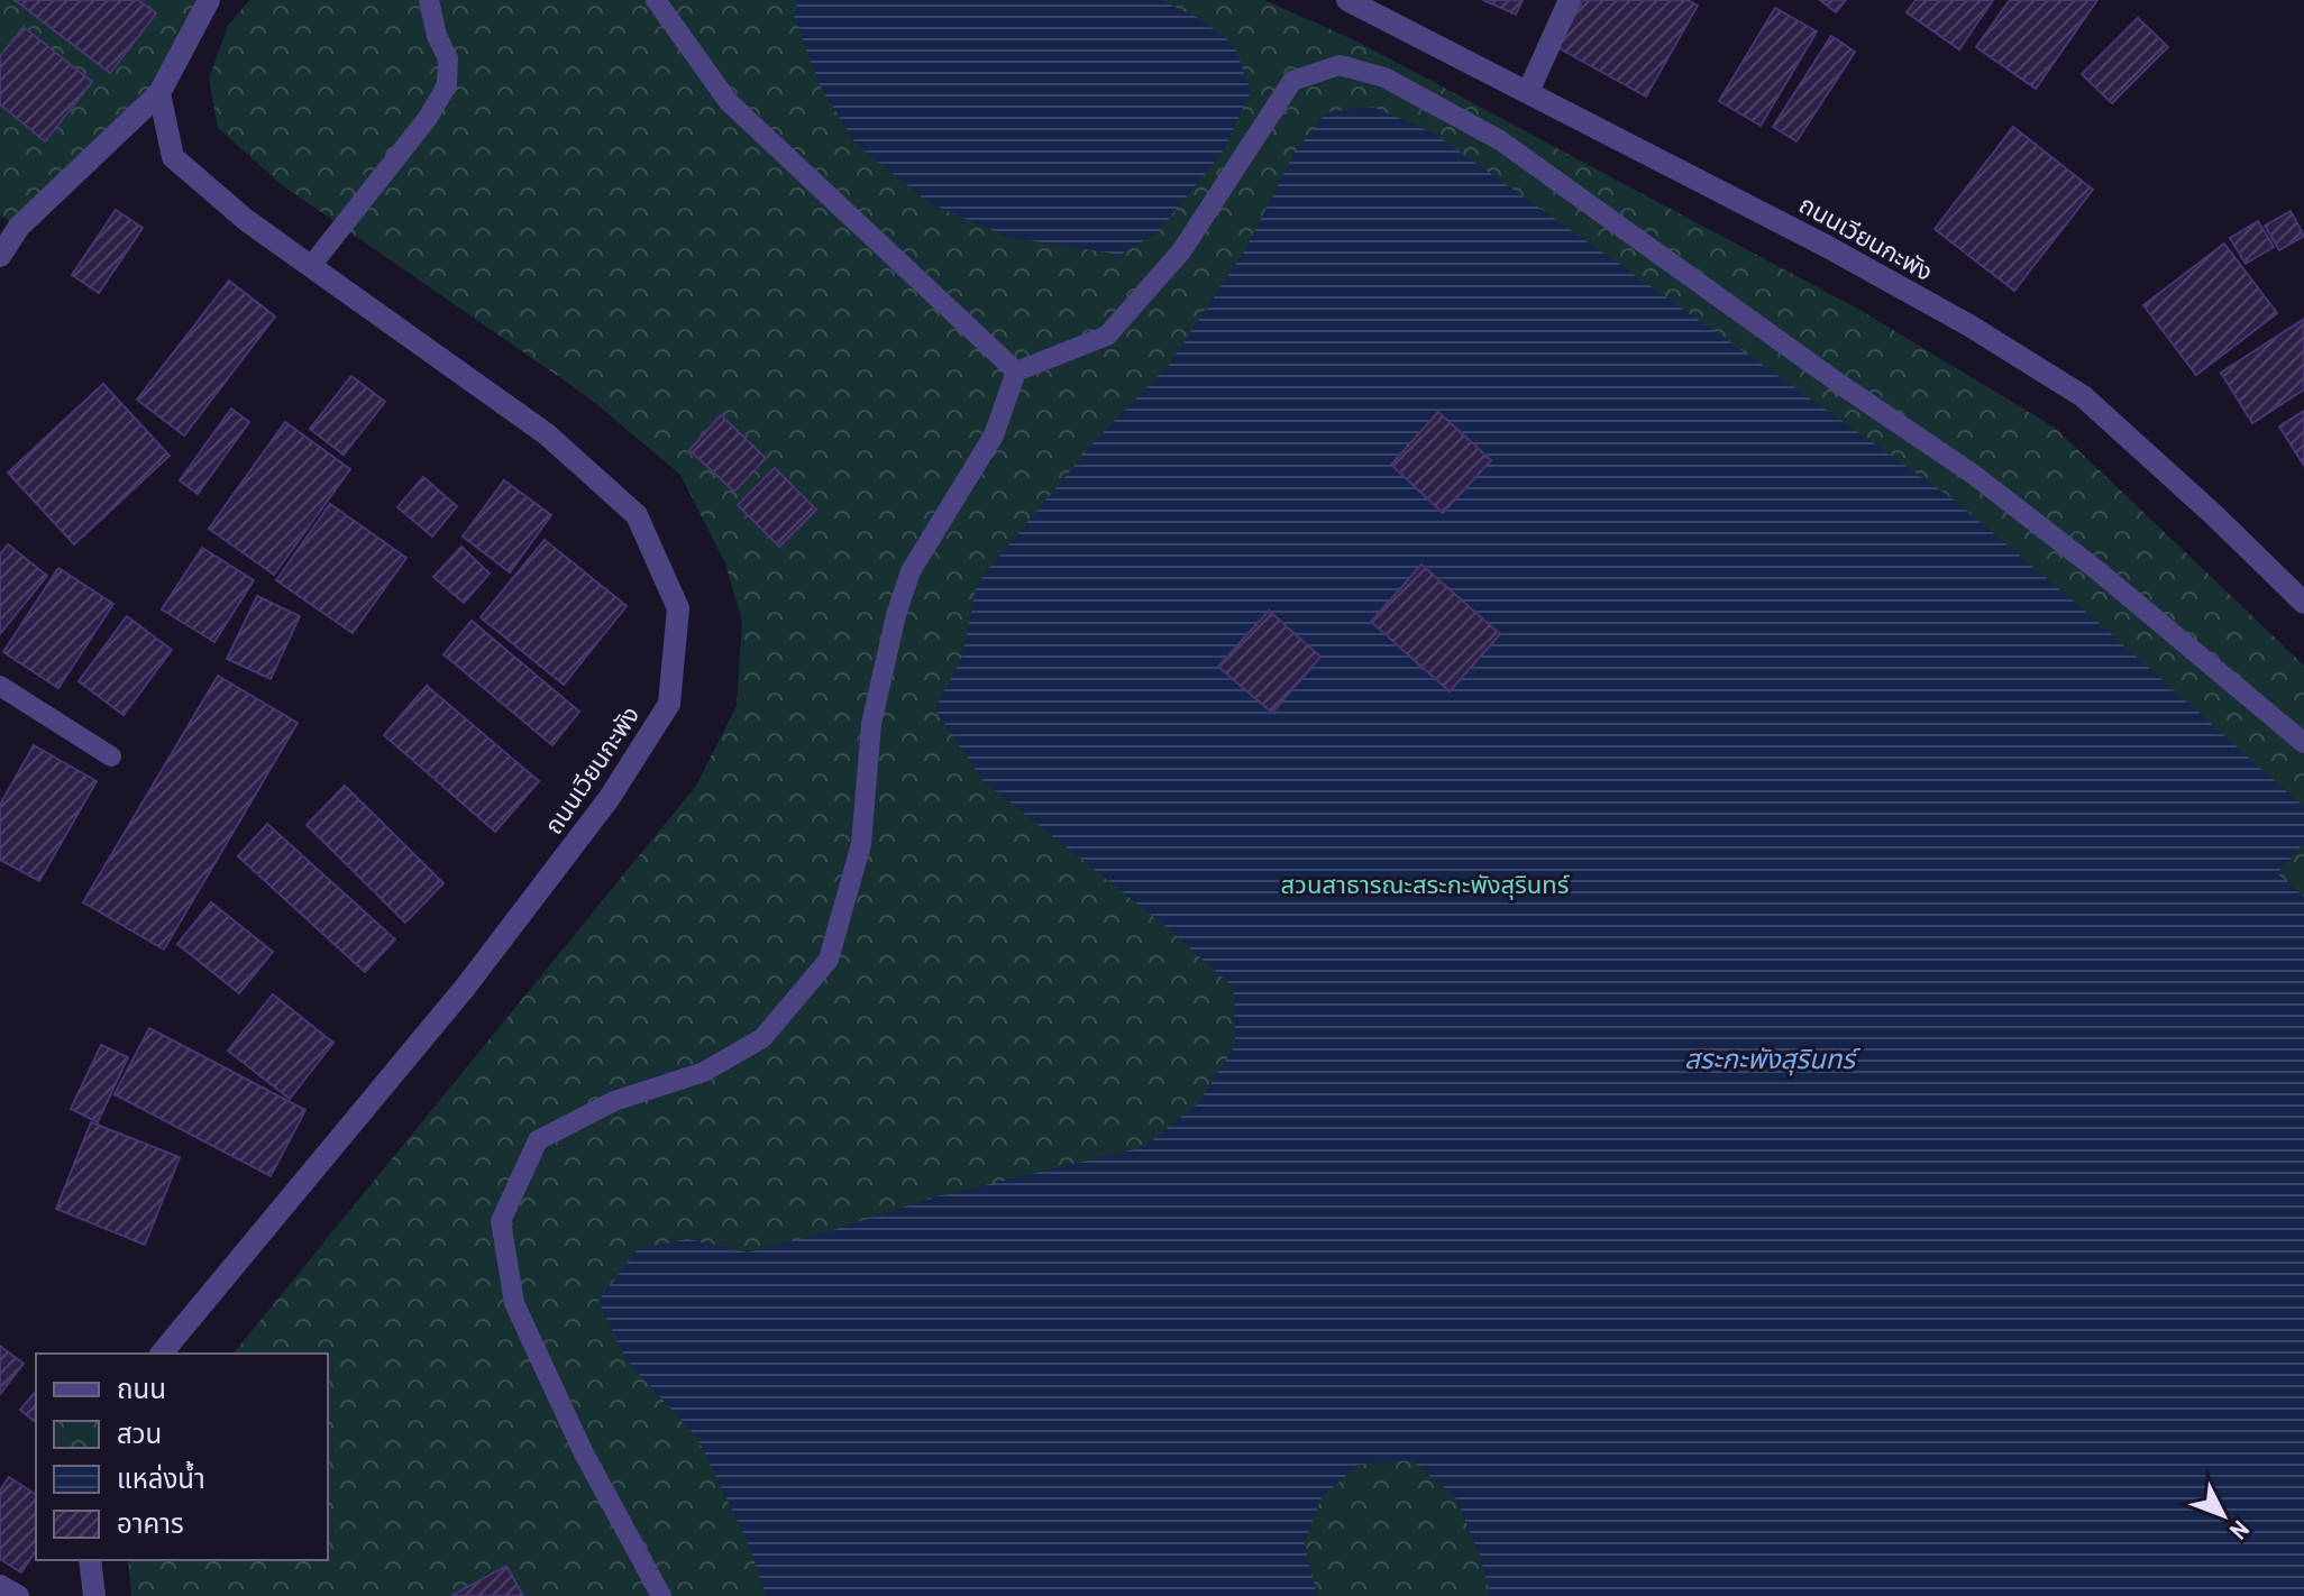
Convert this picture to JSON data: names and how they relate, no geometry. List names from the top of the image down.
{
  "streets": {
    "street": ["ถนนเวียนกะพัง"]
  },
  "water": ["สระกะพังสุรินทร์"],
  "parks": ["สวนสาธารณะสระกะพังสุรินทร์"],
  "legend": [
    "ถนน",
    "สวน",
    "แหล่งน้ำ",
    "อาคาร"
  ],
  "north": "bottom right"
}
